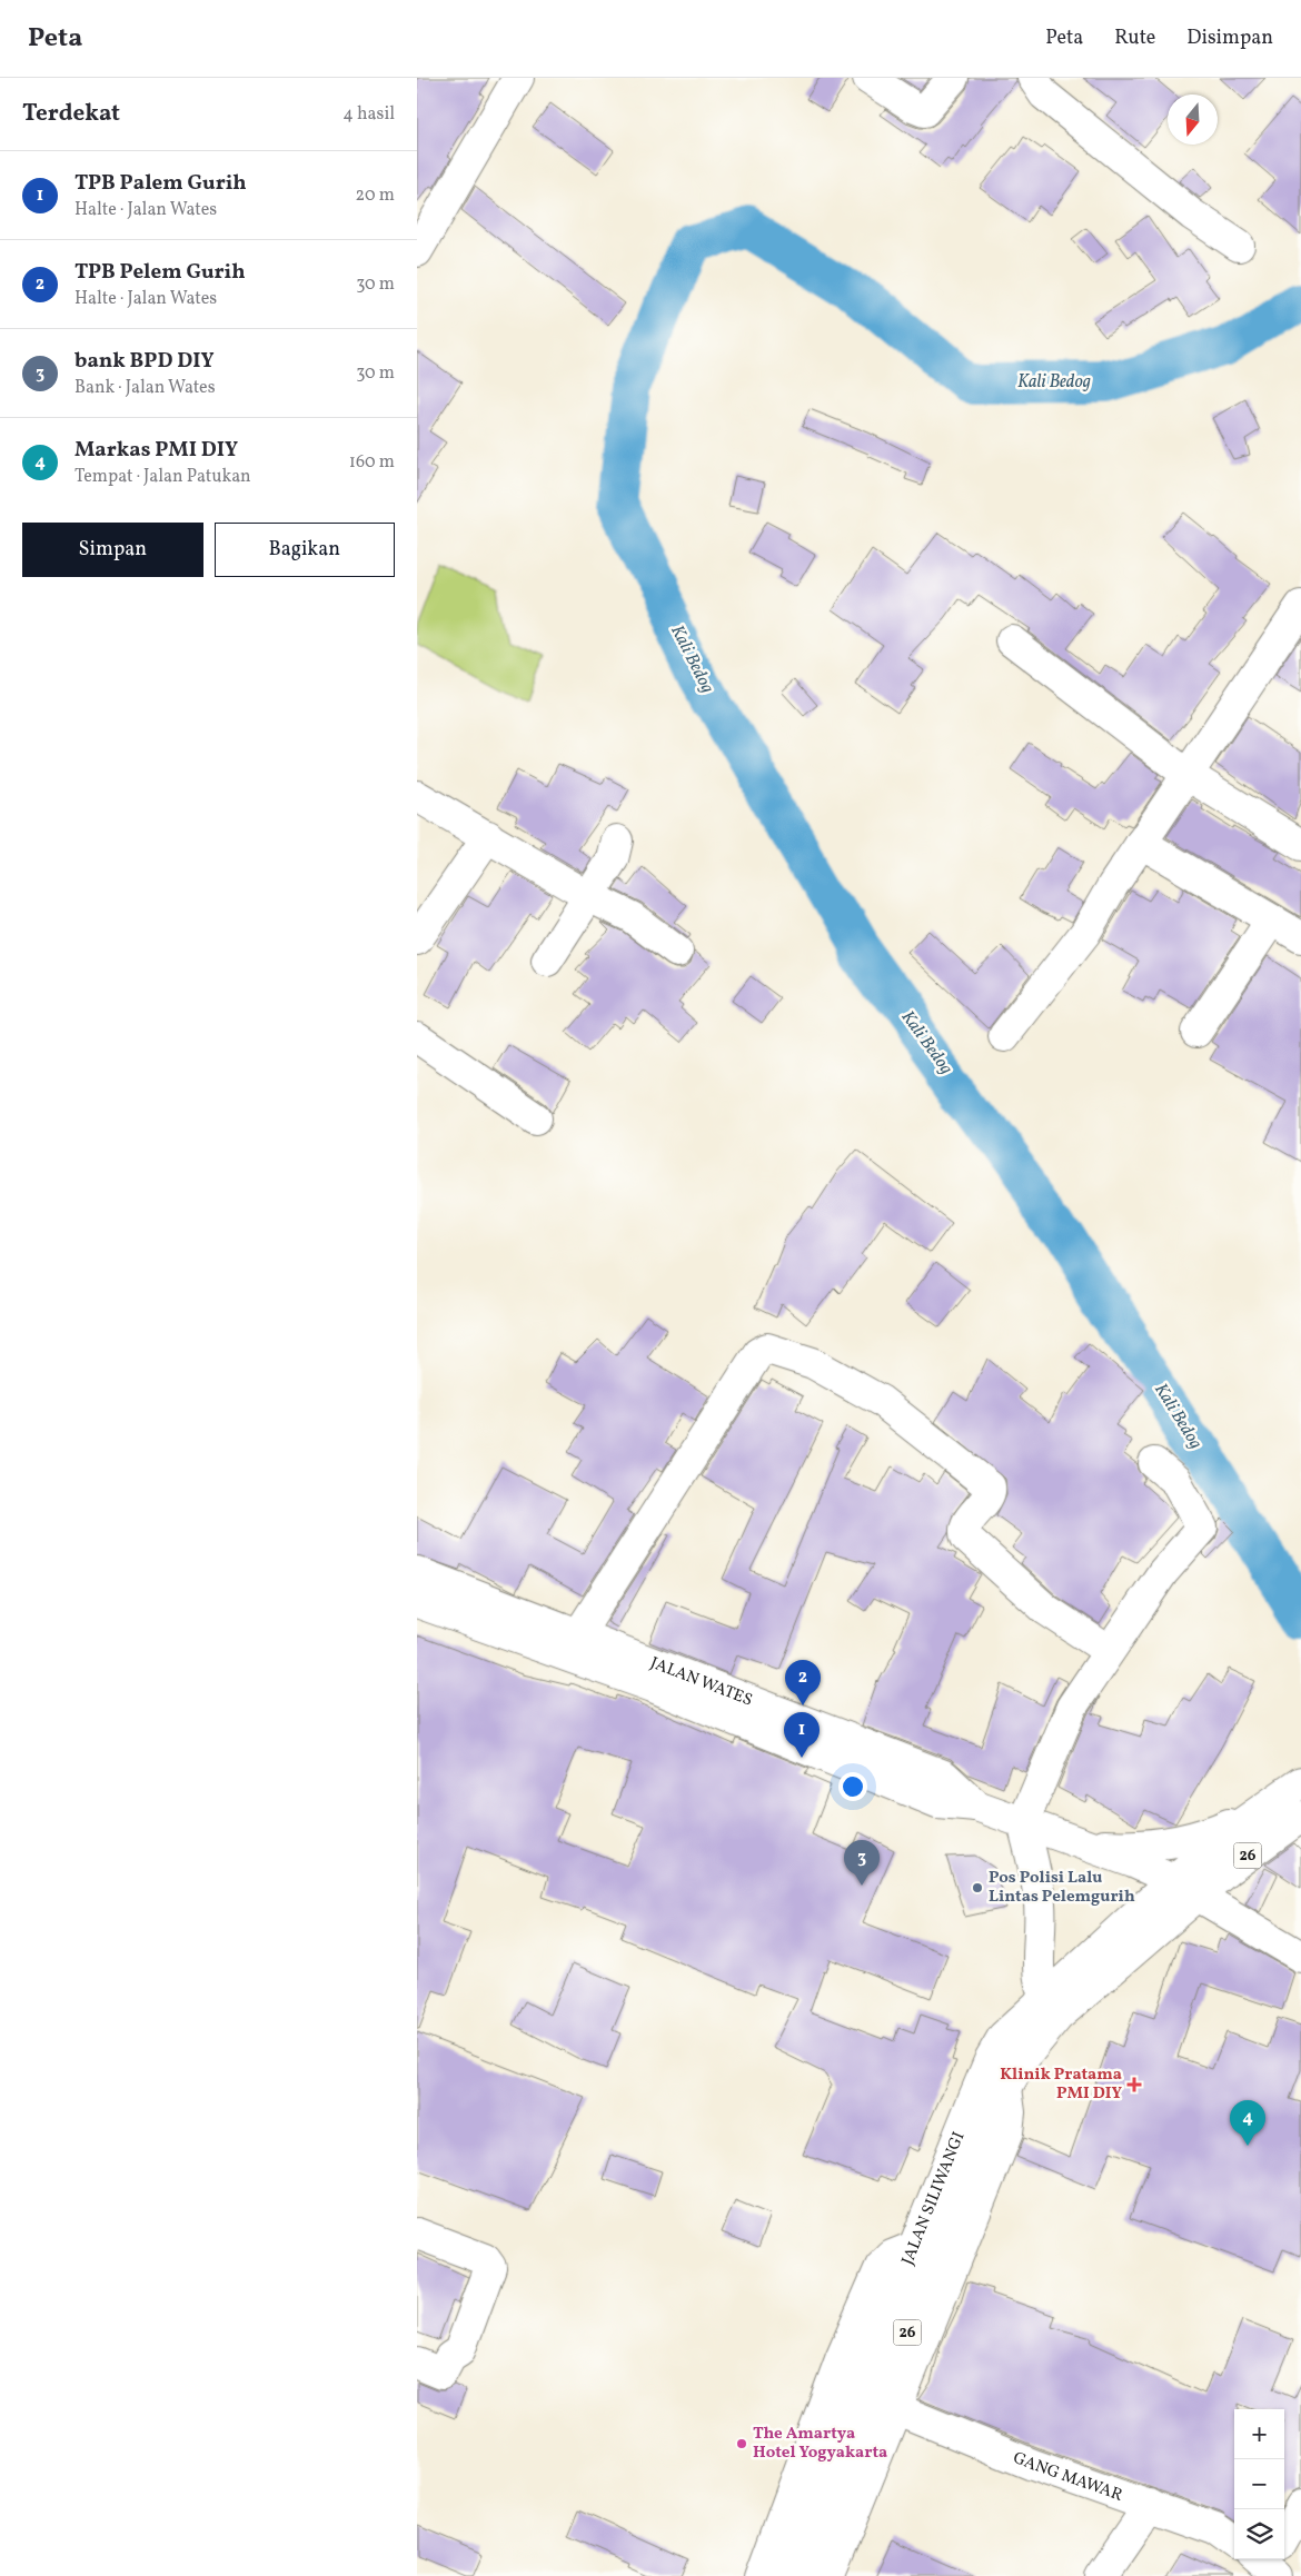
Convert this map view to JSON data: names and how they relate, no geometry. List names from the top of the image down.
{
  "streets": {
    "main road": [
      "JALAN WATES",
      "26",
      "JALAN SILIWANGI",
      "GANG MAWAR"
    ]
  },
  "crossings": [
    ["JALAN WATES", "26"],
    ["JALAN WATES", "JALAN SILIWANGI"],
    ["26", "JALAN SILIWANGI"]
  ],
  "water": ["Kali Bedog"],
  "places": {
    "other": ["Pos Polisi Lalu Lintas Pelemgurih", "The Amartya Hotel Yogyakarta"],
    "health": ["Klinik Pratama PMI DIY"]
  },
  "north": "bottom",
  "page": {
    "header": "Peta",
    "nav": ["Peta", "Rute", "Disimpan"],
    "heading": ["Terdekat", "4 hasil"],
    "list": [
      {
        "mark": "1",
        "name": "TPB Palem Gurih",
        "note": "Halte · Jalan Wates",
        "value": "20 m"
      },
      {
        "mark": "2",
        "name": "TPB Pelem Gurih",
        "note": "Halte · Jalan Wates",
        "value": "30 m"
      },
      {
        "mark": "3",
        "name": "bank BPD DIY",
        "note": "Bank · Jalan Wates",
        "value": "30 m"
      },
      {
        "mark": "4",
        "name": "Markas PMI DIY",
        "note": "Tempat · Jalan Patukan",
        "value": "160 m"
      }
    ],
    "buttons": ["Simpan", "Bagikan"],
    "pins": [
      "2",
      "1",
      "3",
      "4"
    ],
    "map_buttons": ["+", "−"]
  }
}
